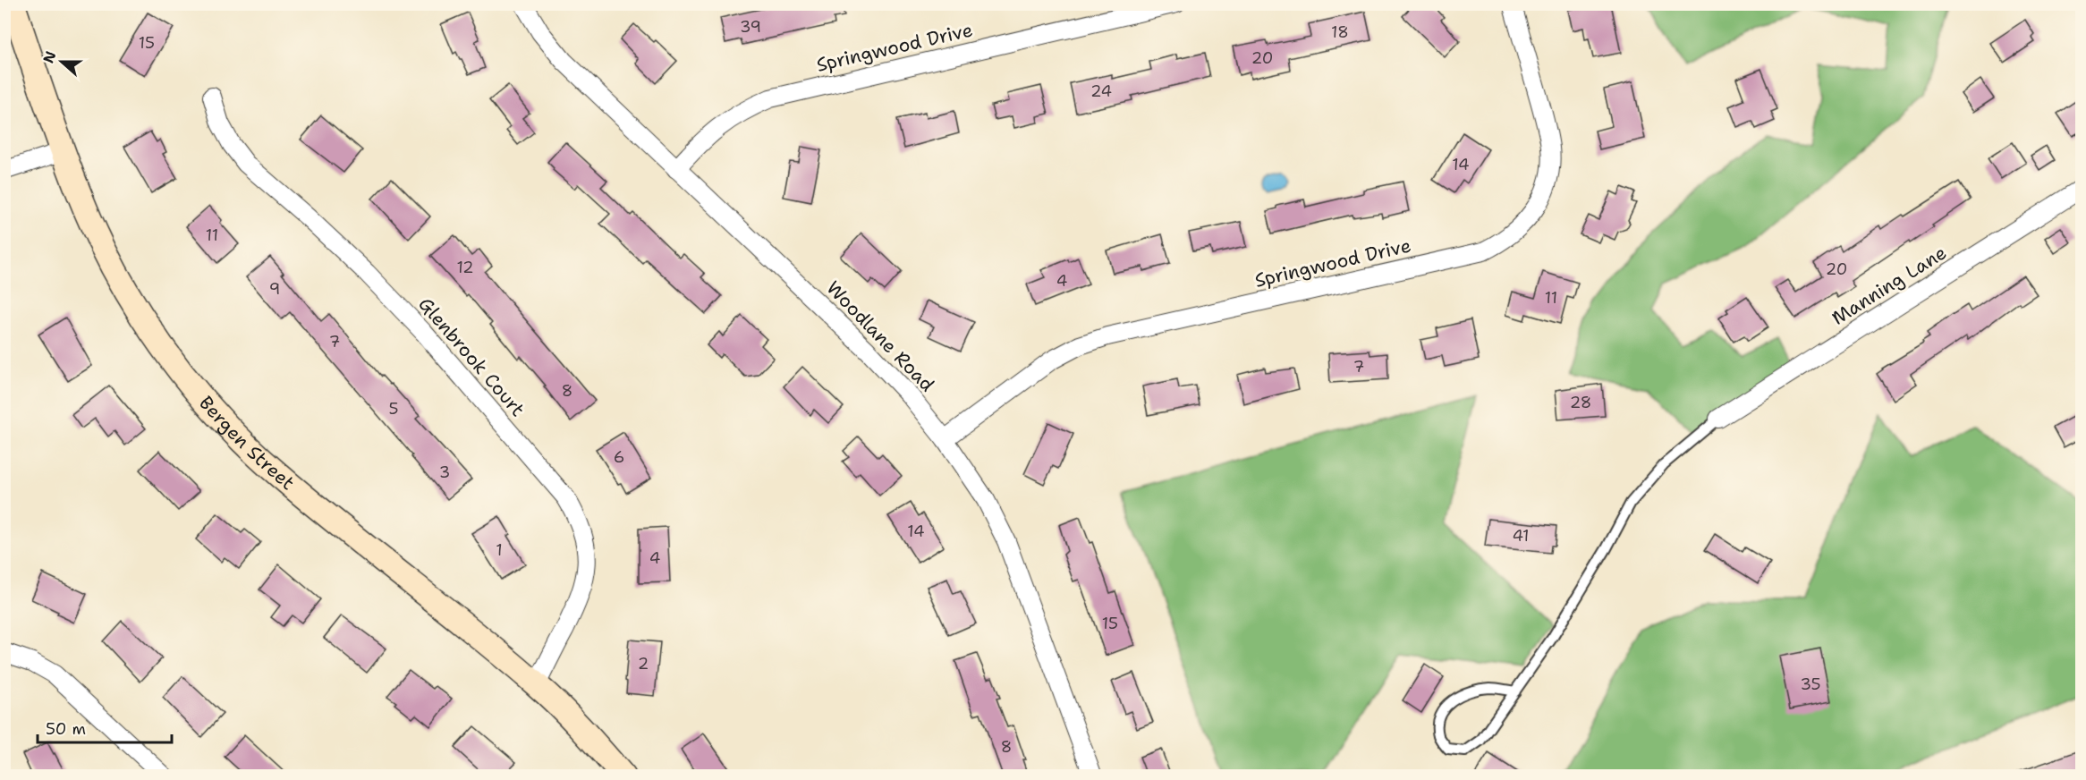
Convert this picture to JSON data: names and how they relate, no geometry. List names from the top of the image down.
{
  "streets": {
    "street": [
      "Springwood Drive",
      "Manning Lane",
      "Woodlane Road",
      "Glenbrook Court",
      "Bergen Street"
    ]
  },
  "crossings": [
    ["Springwood Drive", "Woodlane Road"],
    ["Glenbrook Court", "Bergen Street"]
  ],
  "house_numbers": [
    "39",
    "18",
    "15",
    "20",
    "24",
    "14",
    "11",
    "12",
    "20",
    "4",
    "9",
    "11",
    "7",
    "7",
    "8",
    "28",
    "5",
    "6",
    "3",
    "14",
    "41",
    "1",
    "4",
    "15",
    "2",
    "35",
    "8"
  ],
  "scale_bar": "50 m",
  "north": "left"
}
